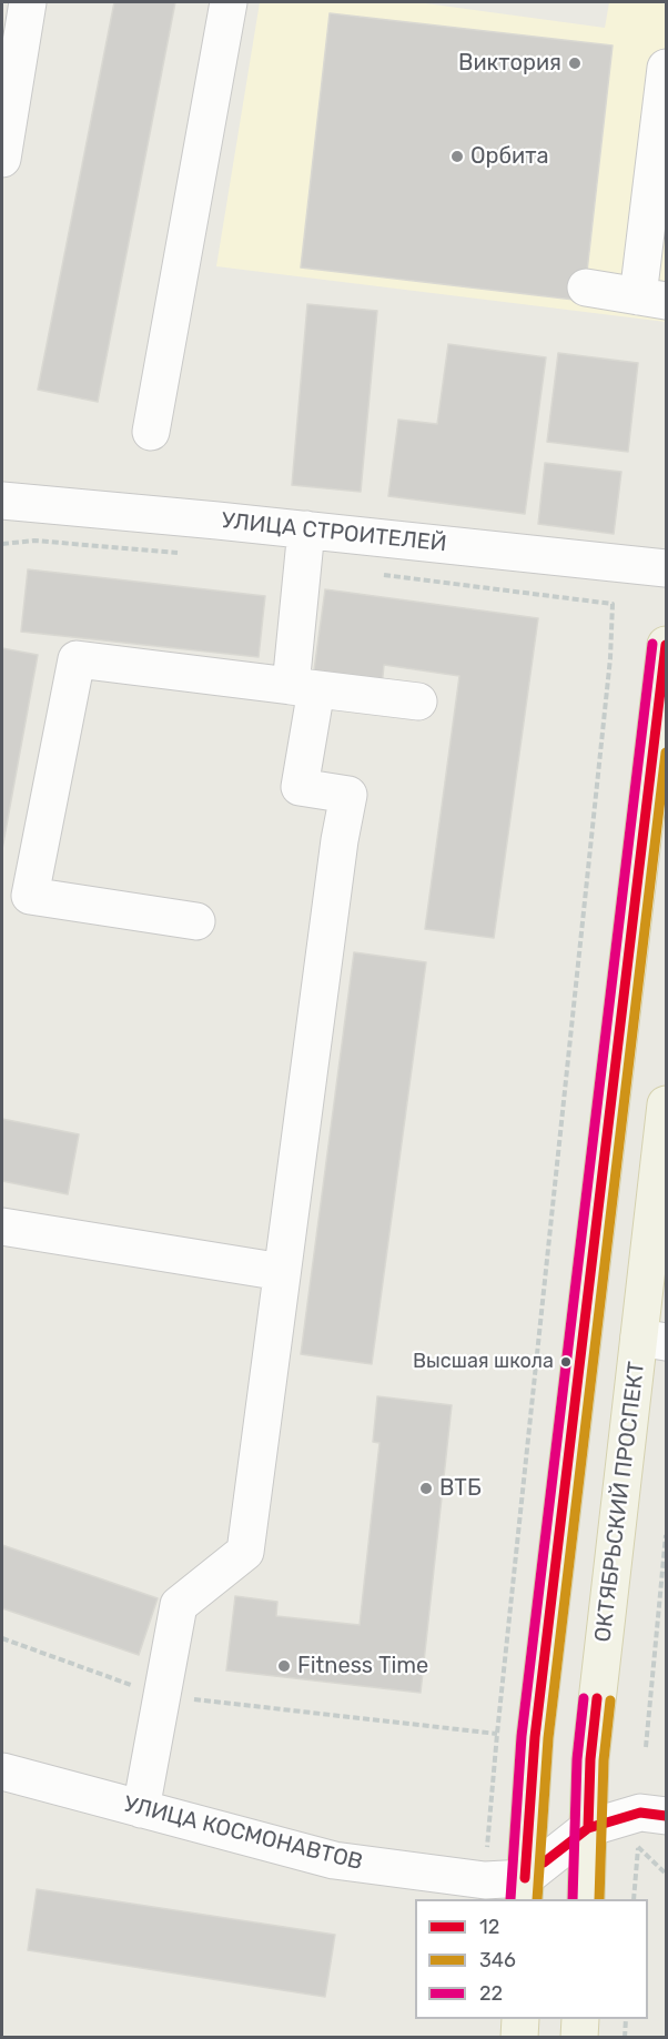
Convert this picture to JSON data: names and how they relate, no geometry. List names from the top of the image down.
{
  "streets": {
    "main road": ["ОКТЯБРЬСКИЙ ПРОСПЕКТ"],
    "street": ["УЛИЦА СТРОИТЕЛЕЙ", "УЛИЦА КОСМОНАВТОВ"]
  },
  "places": [
    "Виктория",
    "Орбита",
    "Высшая школа",
    "ВТБ",
    "Fitness Time"
  ],
  "lines": ["transit line 22", "transit line 12", "transit line 346"],
  "legend": ["12", "346", "22"]
}
